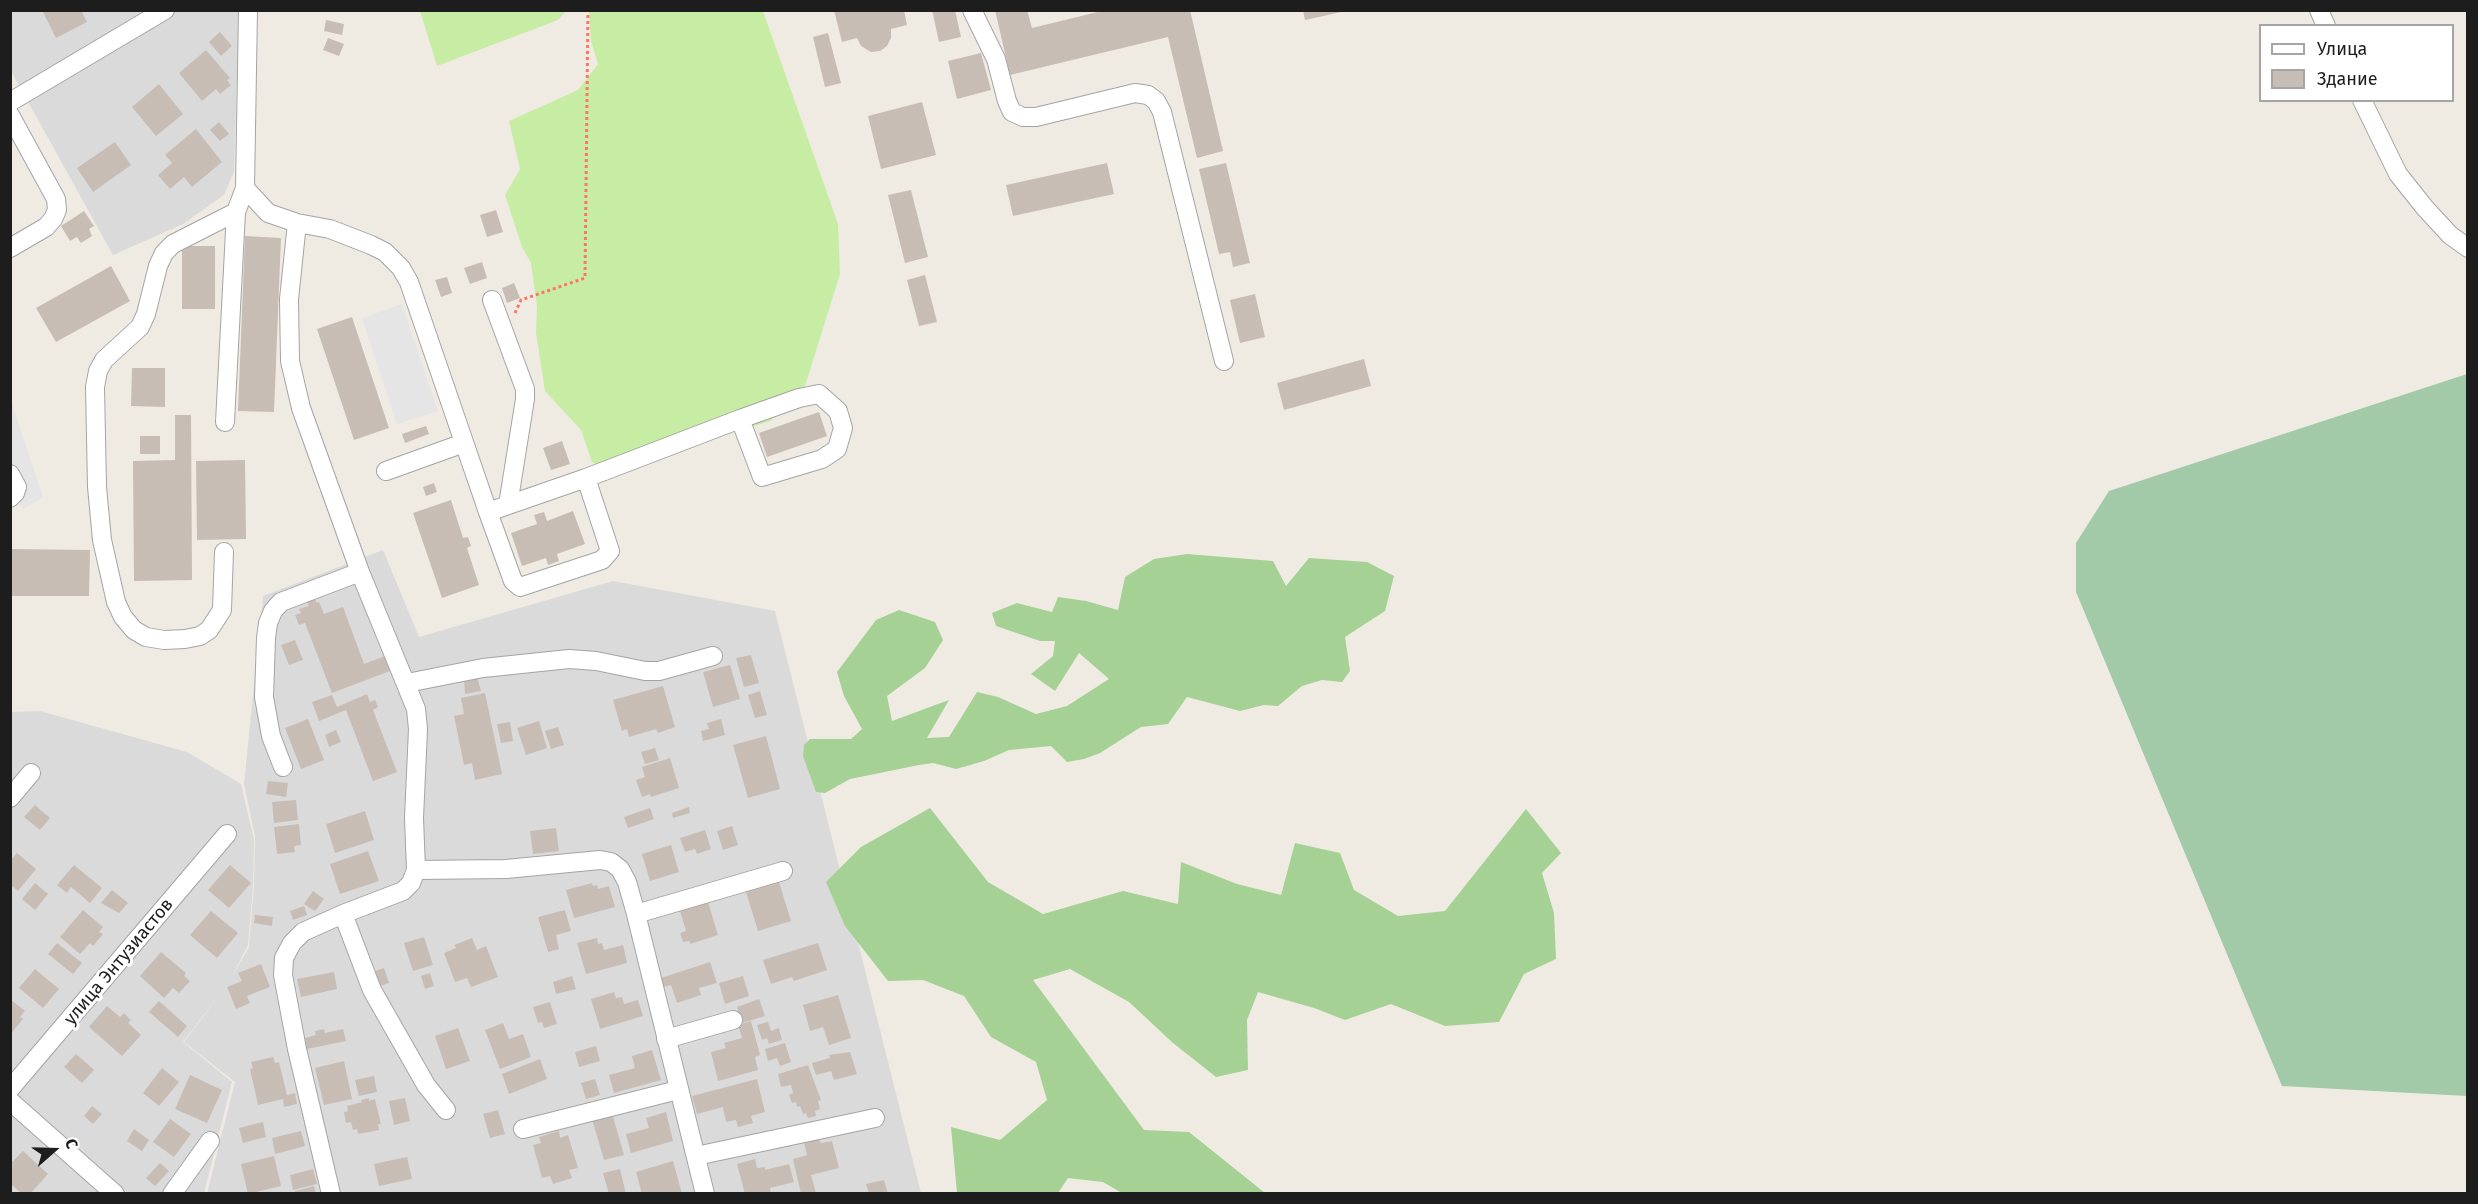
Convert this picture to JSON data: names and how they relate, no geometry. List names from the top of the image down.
{
  "streets": {
    "street": ["улица Энтузиастов"]
  },
  "legend": ["Улица", "Здание"],
  "north": "right"
}
